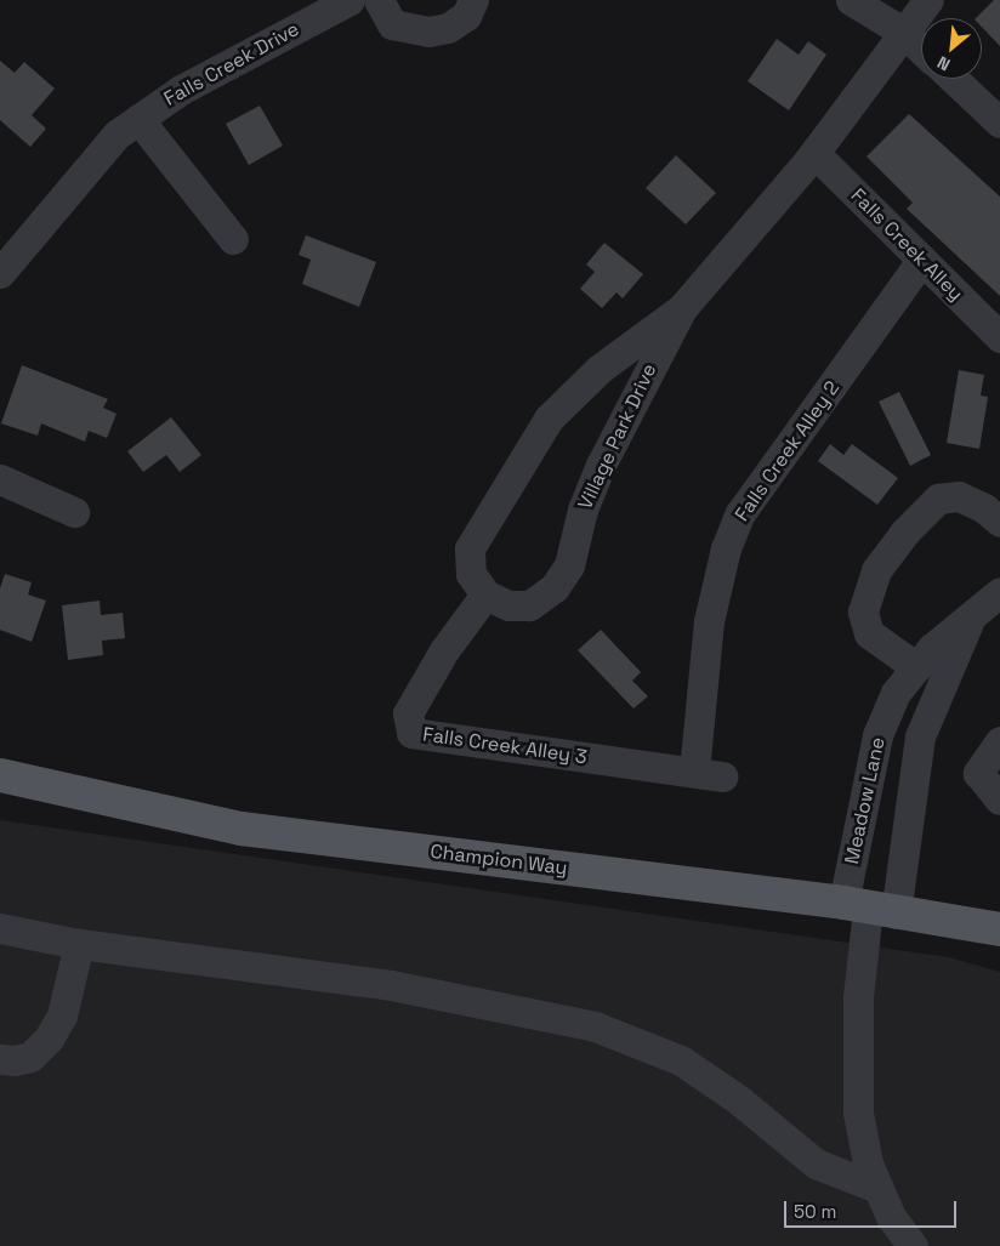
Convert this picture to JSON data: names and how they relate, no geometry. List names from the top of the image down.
{
  "streets": {
    "main road": ["Champion Way"],
    "street": [
      "Falls Creek Drive",
      "Falls Creek Alley",
      "Village Park Drive",
      "Falls Creek Alley 2",
      "Falls Creek Alley 3",
      "Meadow Lane"
    ]
  },
  "crossings": [
    ["Falls Creek Alley", "Village Park Drive"],
    ["Falls Creek Alley", "Falls Creek Alley 2"],
    ["Village Park Drive", "Falls Creek Alley 3"],
    ["Falls Creek Alley 2", "Falls Creek Alley 3"],
    ["Meadow Lane", "Champion Way"]
  ],
  "scale_bar": "50 m",
  "north": "bottom left"
}
